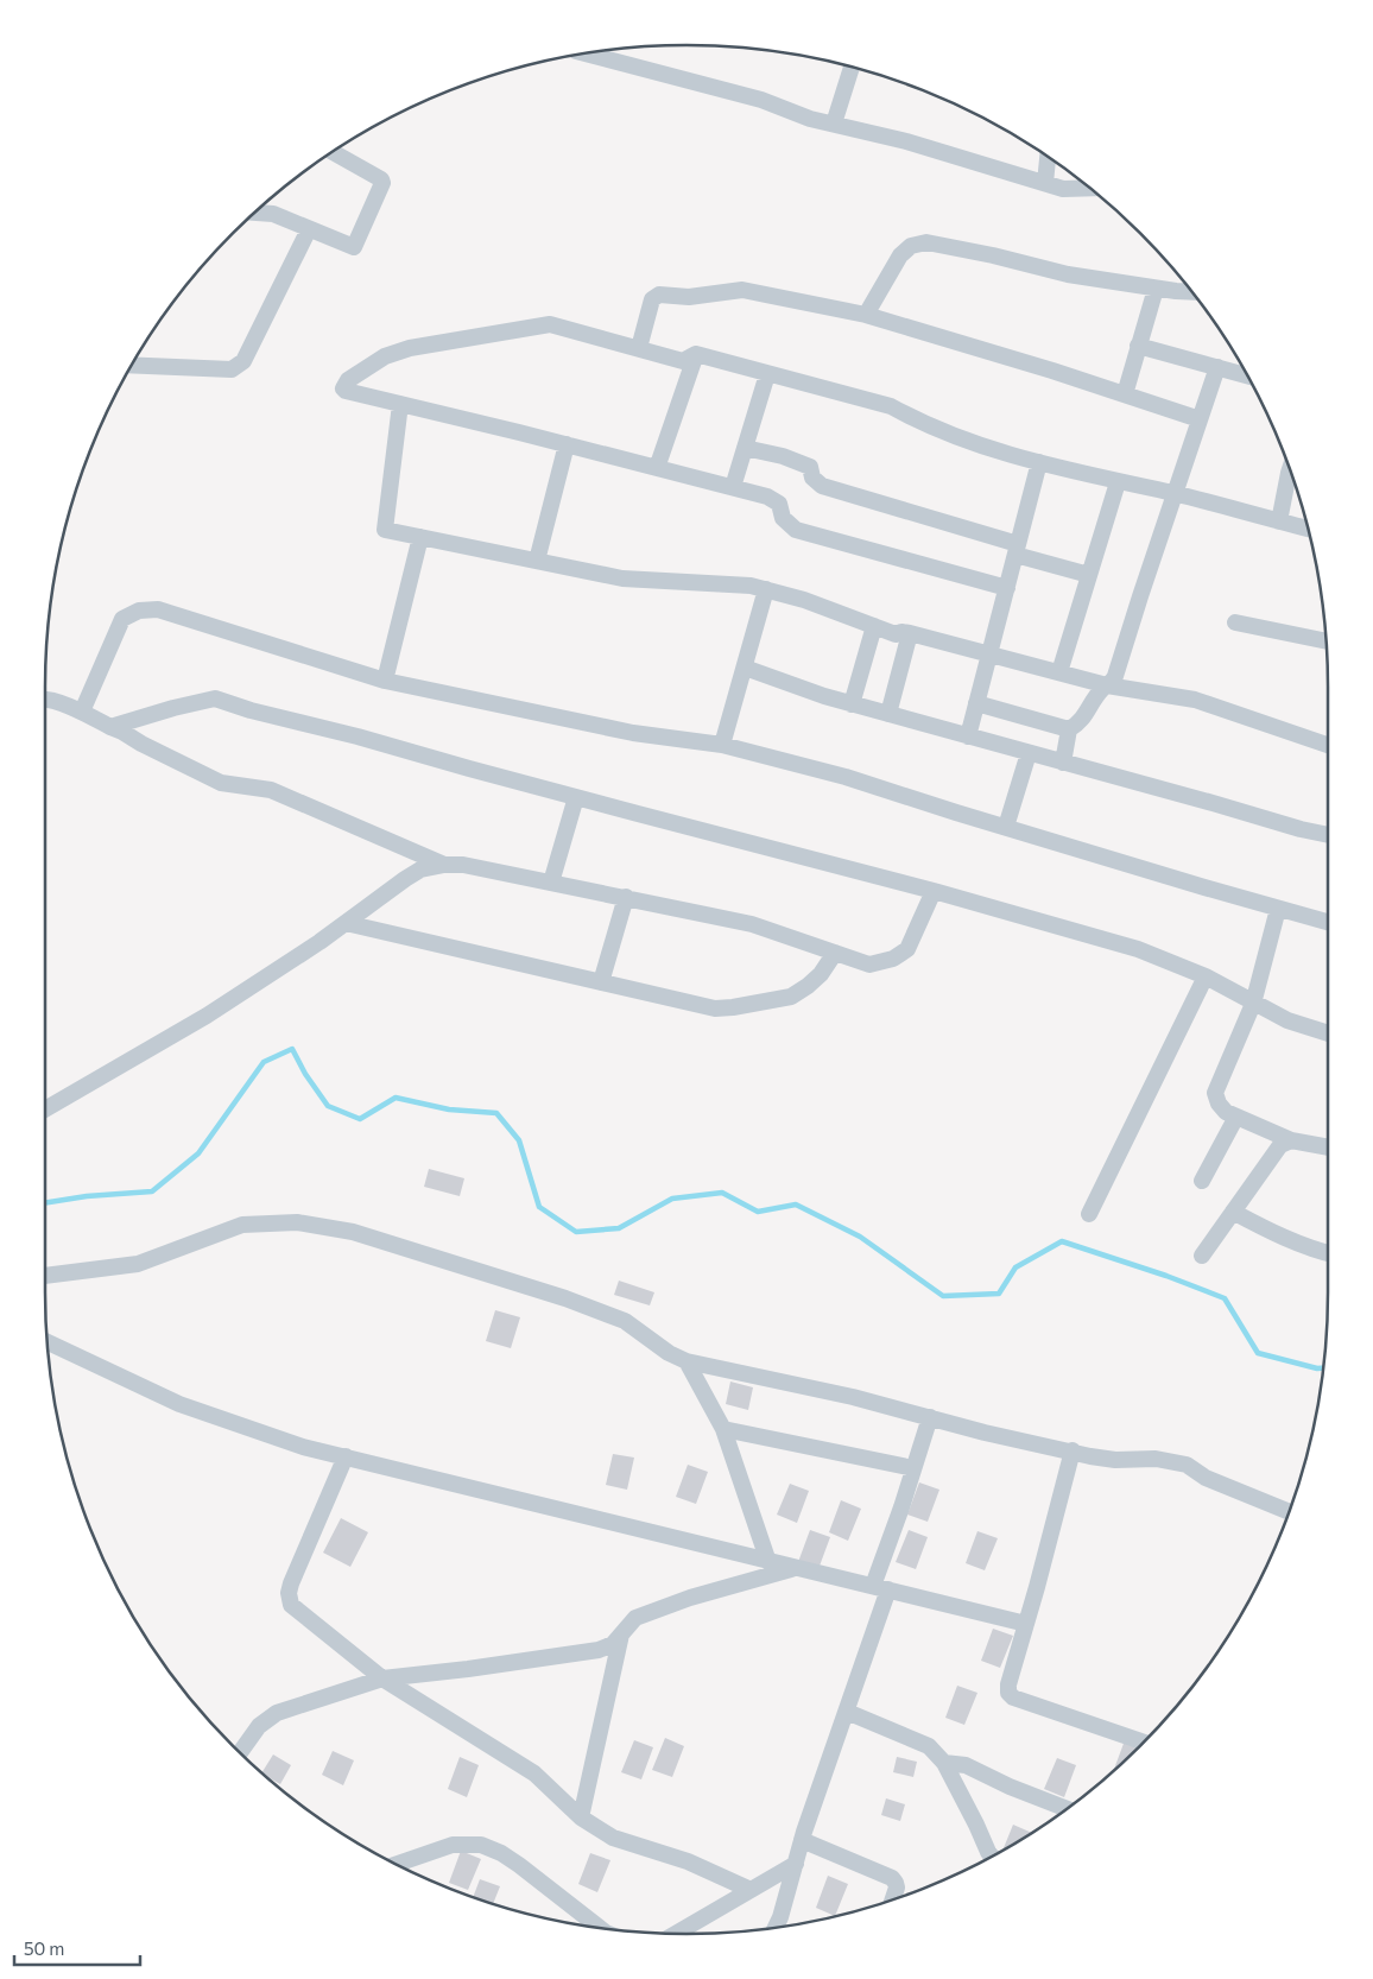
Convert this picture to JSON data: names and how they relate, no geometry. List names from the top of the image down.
{
  "scale_bar": "50 m"
}
